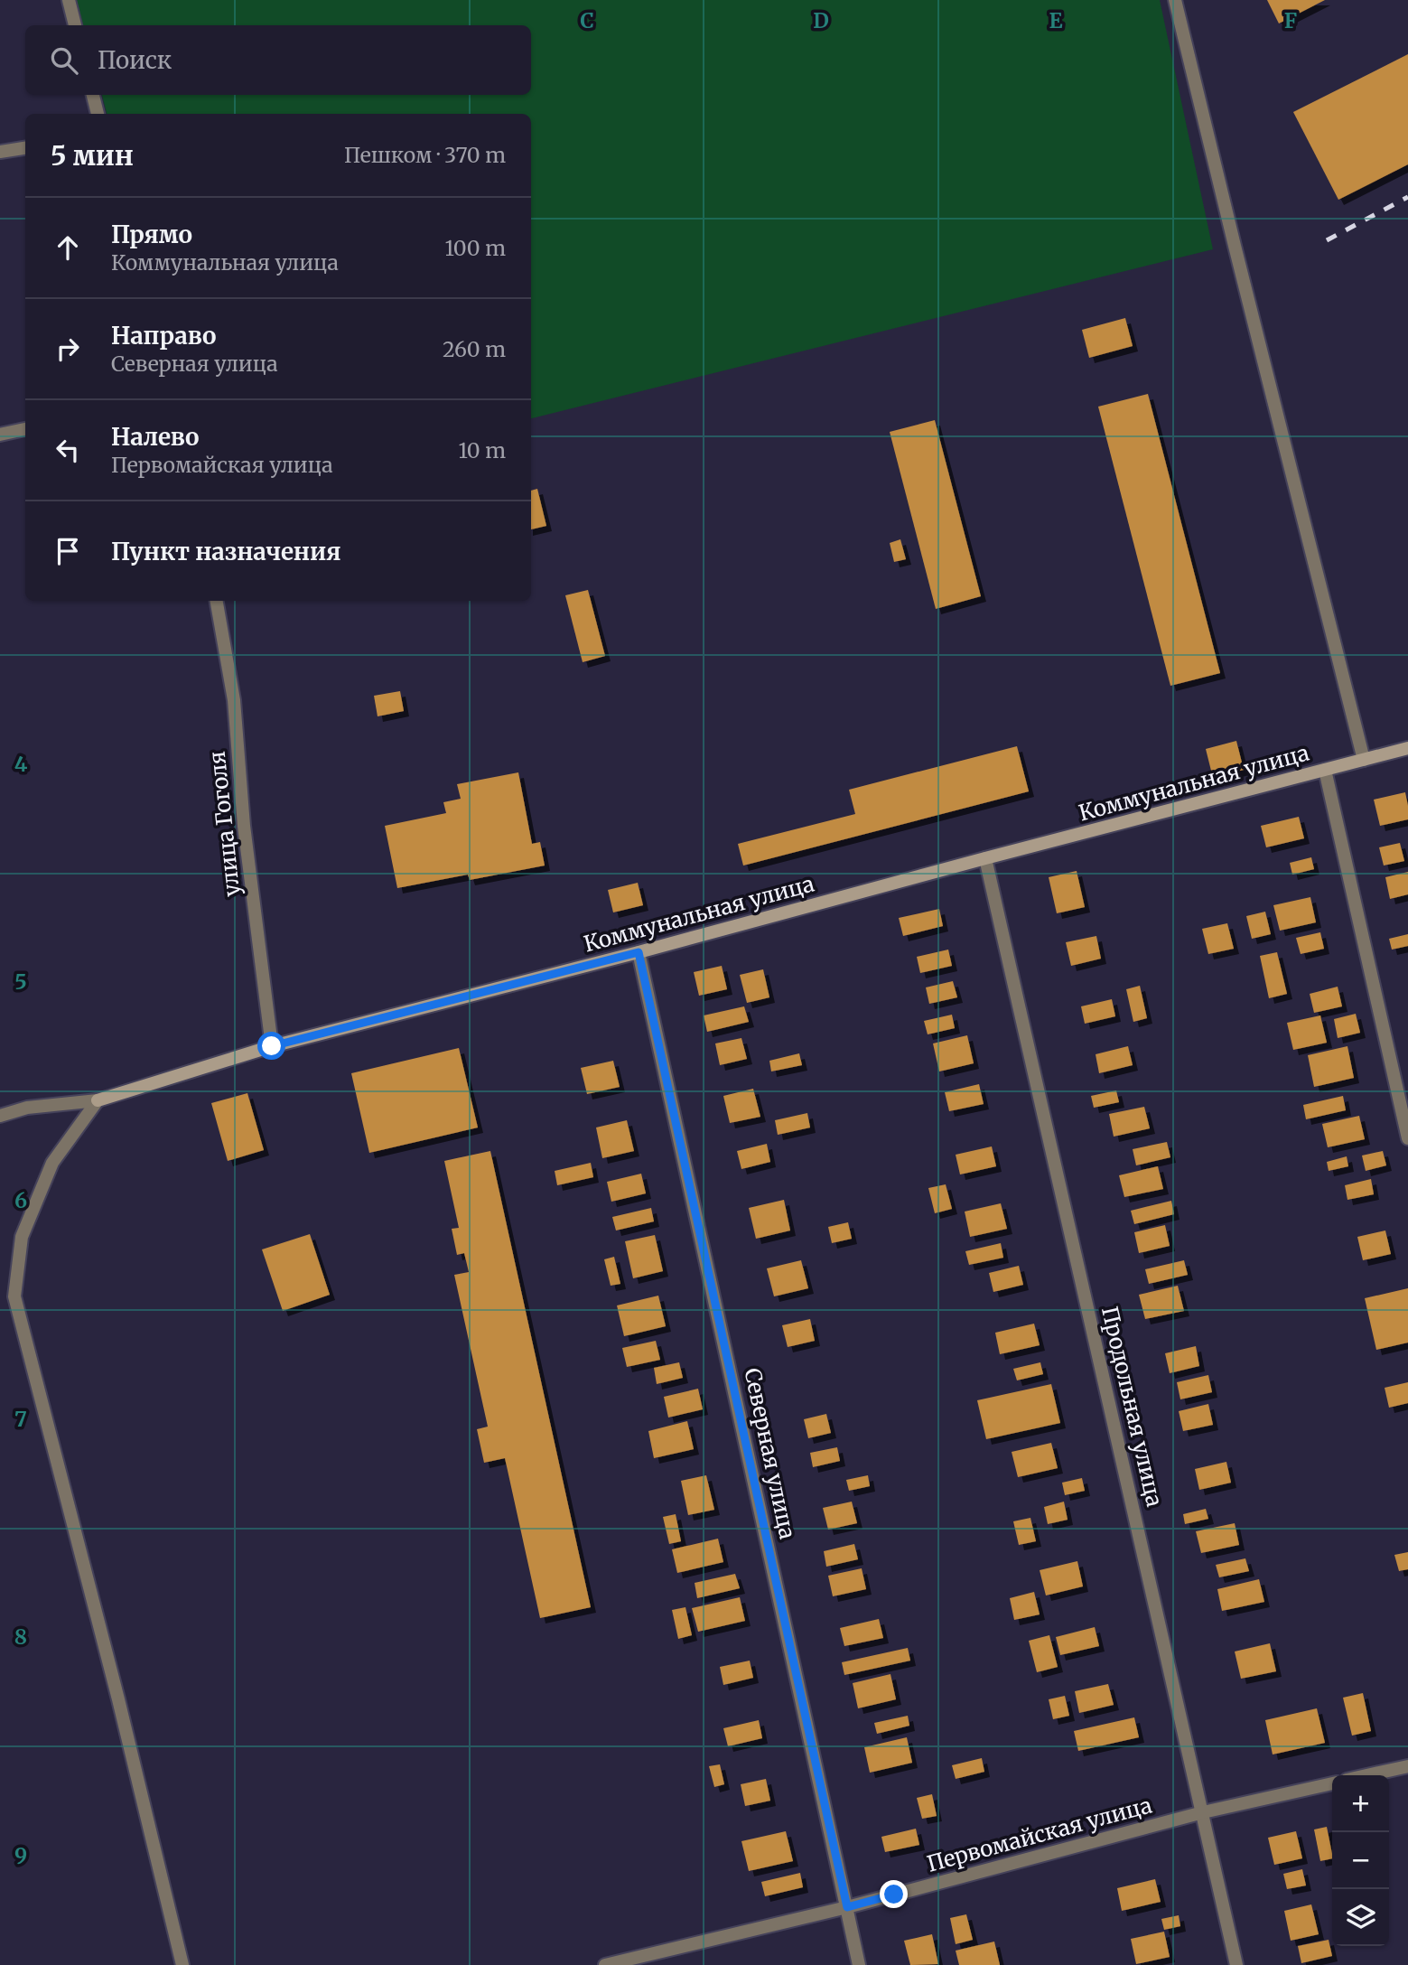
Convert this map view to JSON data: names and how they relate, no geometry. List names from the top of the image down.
{
  "streets": {
    "street": [
      "Коммунальная улица",
      "улица Гоголя",
      "Продольная улица",
      "Северная улица",
      "Первомайская улица"
    ]
  },
  "crossings": [
    ["Коммунальная улица", "улица Гоголя"],
    ["Коммунальная улица", "Продольная улица"],
    ["Коммунальная улица", "Северная улица"],
    ["Продольная улица", "Первомайская улица"],
    ["Северная улица", "Первомайская улица"]
  ],
  "page": {
    "search": "Поиск",
    "heading": ["5 мин", "Пешком · 370 m"],
    "list": [
      ["Прямо", "Коммунальная улица", "100 m"],
      ["Направо", "Северная улица", "260 m"],
      ["Налево", "Первомайская улица", "10 m"],
      "Пункт назначения"
    ],
    "map_buttons": ["+", "−"]
  },
  "grid": {
    "columns": [
      "C",
      "D",
      "E",
      "F"
    ],
    "rows": [
      "4",
      "5",
      "6",
      "7",
      "8",
      "9"
    ]
  }
}
